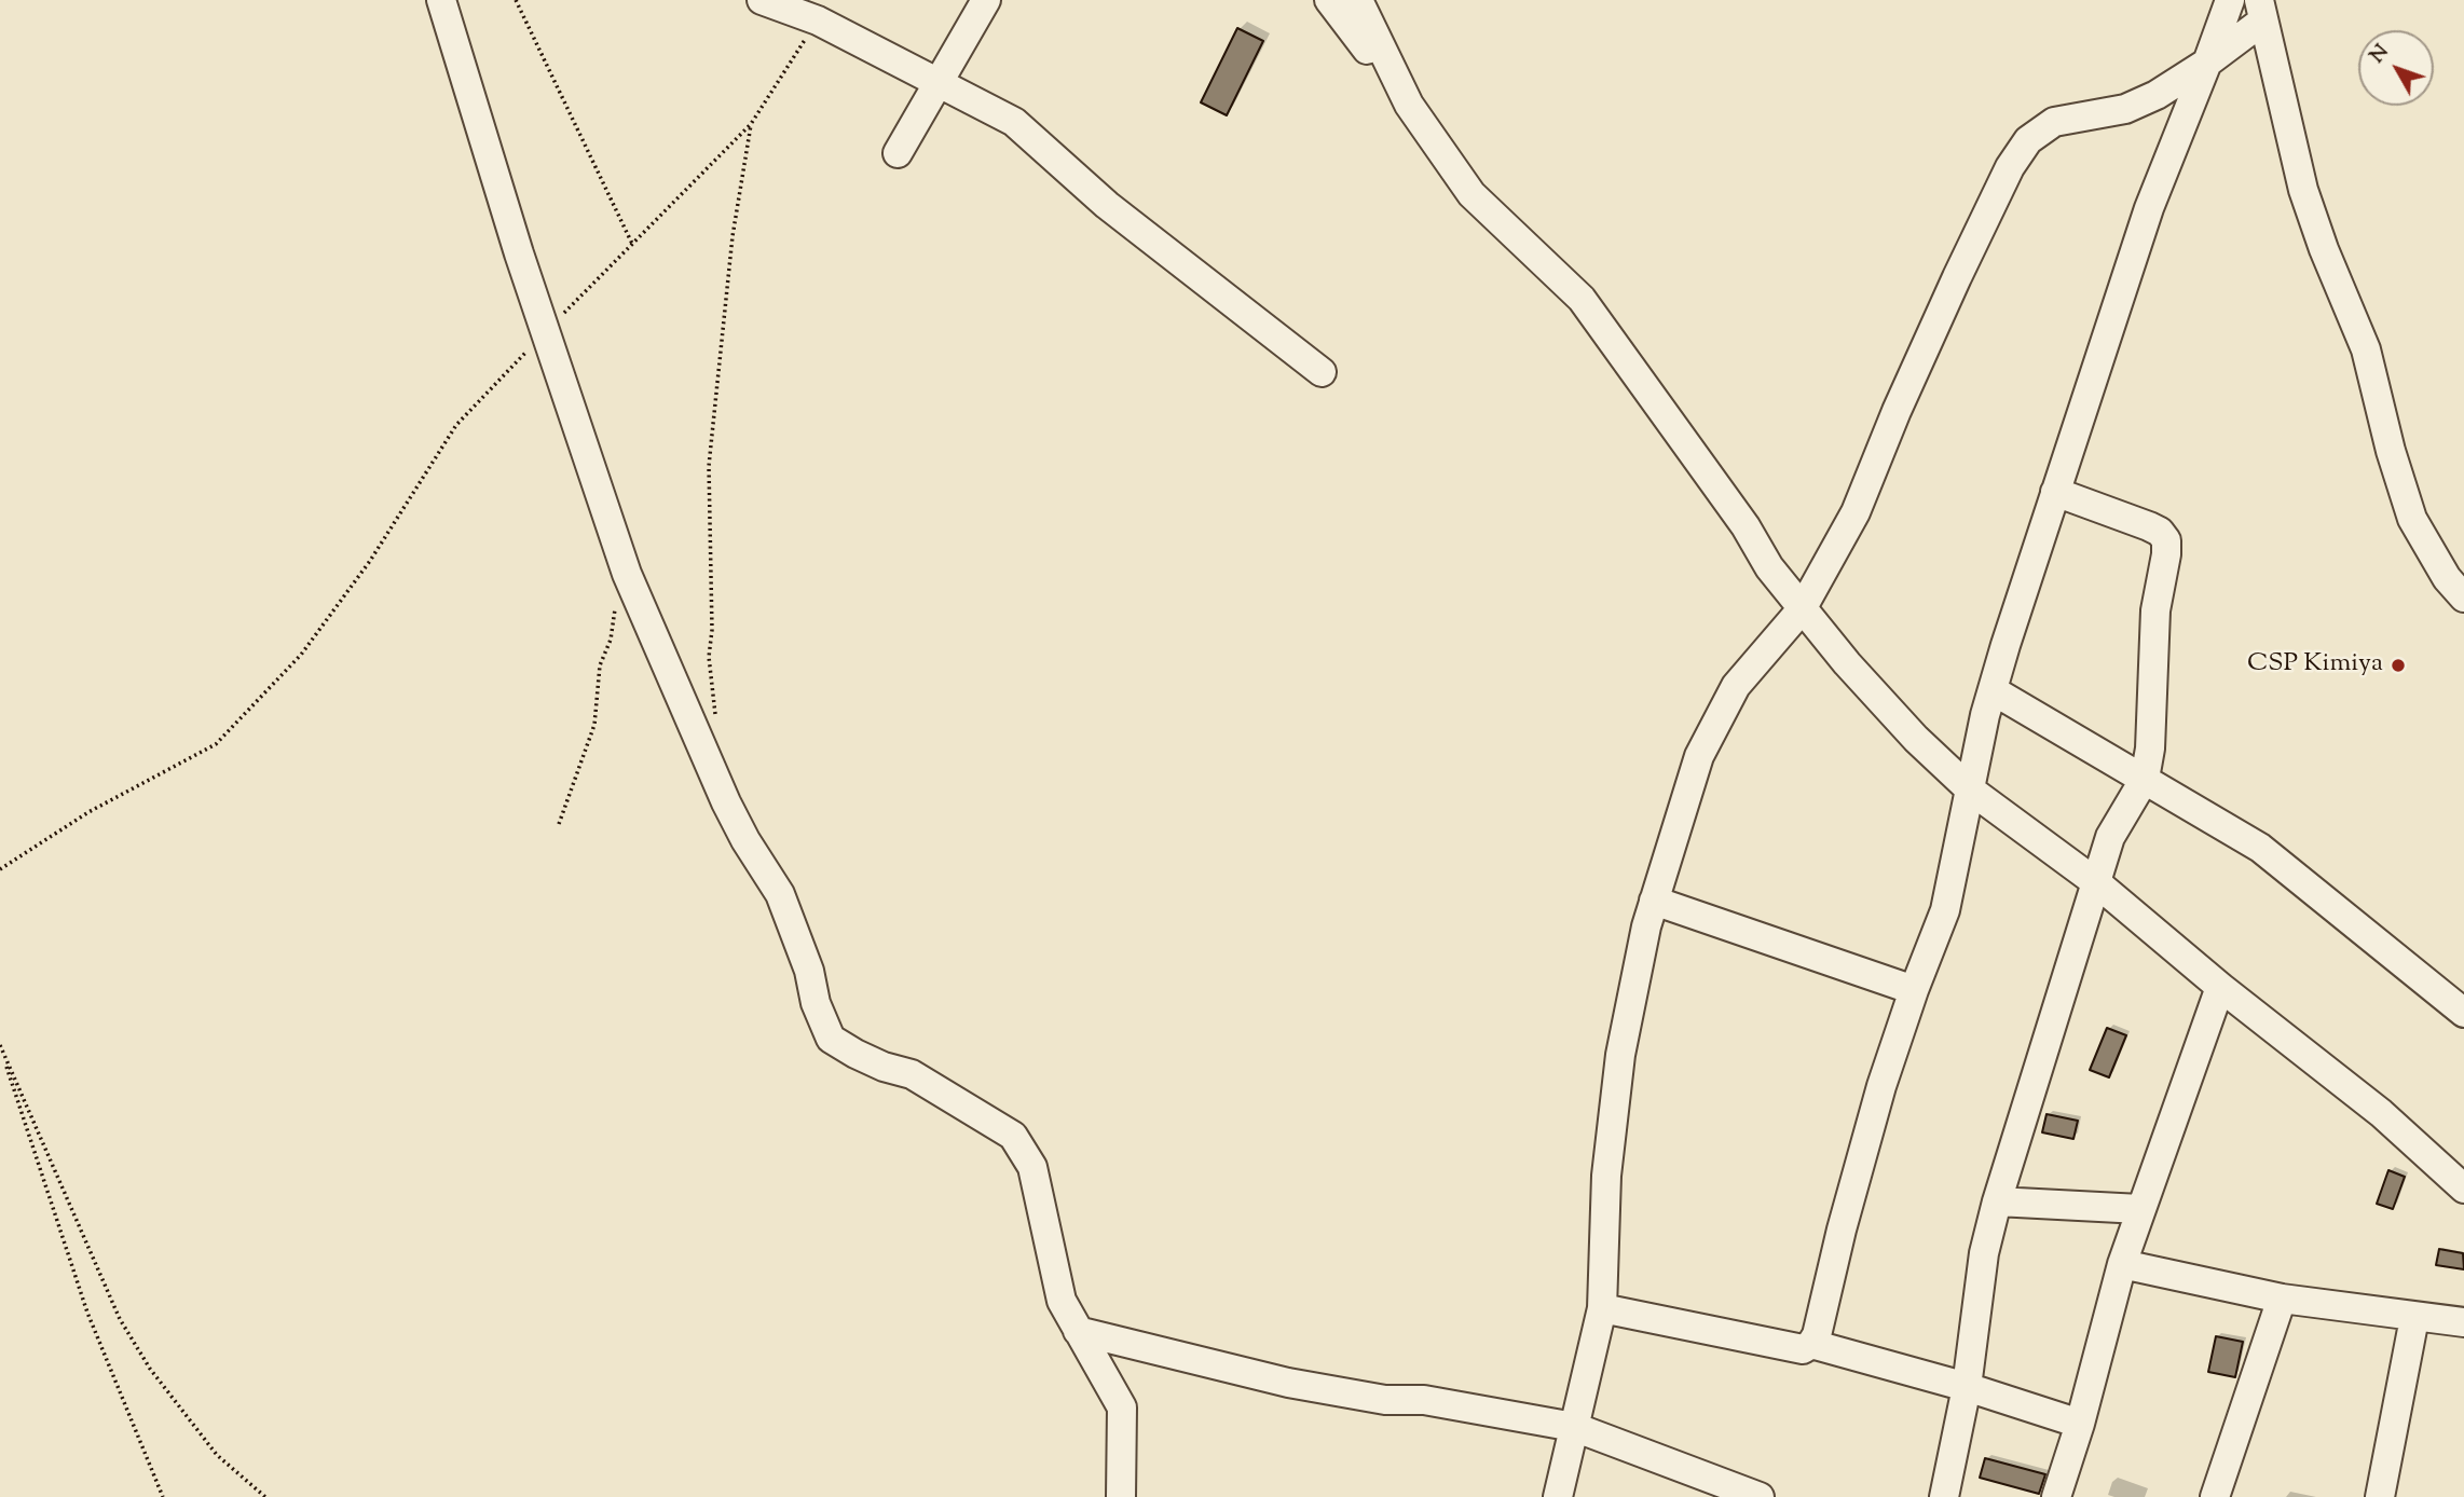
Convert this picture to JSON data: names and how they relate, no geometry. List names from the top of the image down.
{
  "places": ["CSP Kimiya"],
  "north": "top left"
}
